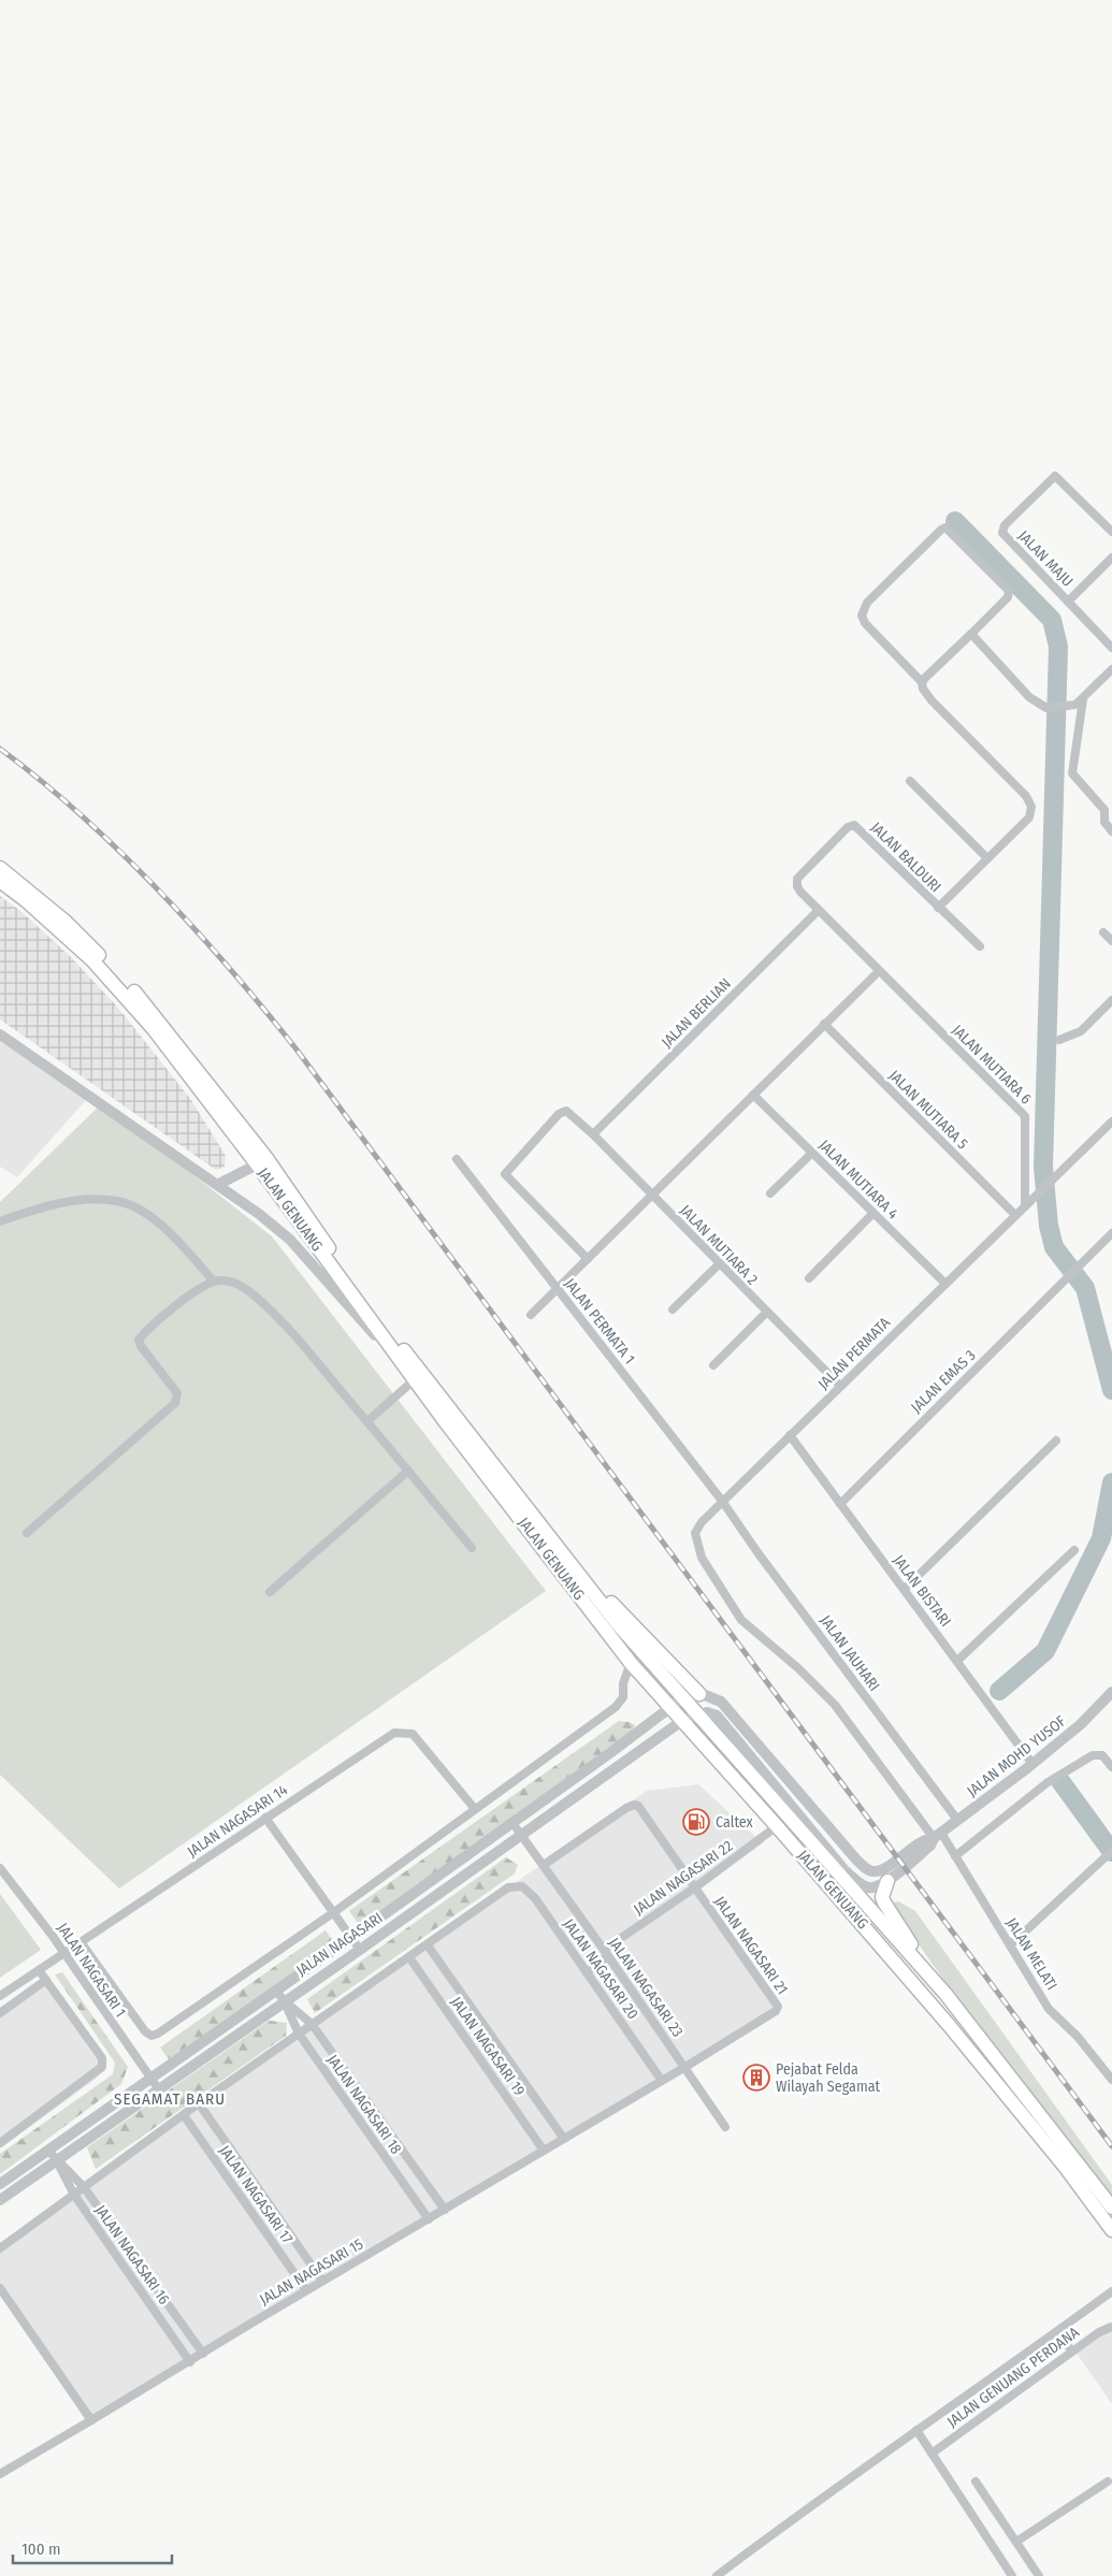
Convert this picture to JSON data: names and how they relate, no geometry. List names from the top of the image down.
{
  "streets": {
    "highway": ["JALAN GENUANG"],
    "street": [
      "JALAN MAJU",
      "JALAN BALDURI",
      "JALAN BERLIAN",
      "JALAN MUTIARA 6",
      "JALAN MUTIARA 5",
      "JALAN MUTIARA 4",
      "JALAN MUTIARA 2",
      "JALAN PERMATA 1",
      "JALAN PERMATA",
      "JALAN EMAS 3",
      "JALAN BISTARI",
      "JALAN JAUHARI",
      "JALAN MOHD YUSOF",
      "JALAN NAGASARI 14",
      "JALAN NAGASARI 22",
      "JALAN NAGASARI",
      "JALAN NAGASARI 21",
      "JALAN MELATI",
      "JALAN NAGASARI 20",
      "JALAN NAGASARI 1",
      "JALAN NAGASARI 23",
      "JALAN NAGASARI 19",
      "JALAN NAGASARI 18",
      "JALAN NAGASARI 17",
      "JALAN NAGASARI 16",
      "JALAN NAGASARI 15",
      "JALAN GENUANG PERDANA"
    ]
  },
  "crossings": [
    ["JALAN BALDURI", "JALAN BERLIAN"],
    ["JALAN BALDURI", "JALAN MUTIARA 6"],
    ["JALAN BERLIAN", "JALAN MUTIARA 6"],
    ["JALAN MUTIARA 6", "JALAN PERMATA"],
    ["JALAN MUTIARA 5", "JALAN PERMATA"],
    ["JALAN MUTIARA 4", "JALAN PERMATA"],
    ["JALAN GENUANG", "JALAN NAGASARI 22"],
    ["JALAN GENUANG", "JALAN NAGASARI"],
    ["JALAN MUTIARA 2", "JALAN PERMATA"],
    ["JALAN PERMATA 1", "JALAN PERMATA"],
    ["JALAN PERMATA 1", "JALAN JAUHARI"],
    ["JALAN PERMATA", "JALAN BISTARI"],
    ["JALAN PERMATA", "JALAN JAUHARI"],
    ["JALAN PERMATA", "JALAN MELATI"],
    ["JALAN EMAS 3", "JALAN BISTARI"],
    ["JALAN BISTARI", "JALAN MOHD YUSOF"],
    ["JALAN JAUHARI", "JALAN MOHD YUSOF"],
    ["JALAN MOHD YUSOF", "JALAN MELATI"],
    ["JALAN NAGASARI 14", "JALAN NAGASARI"],
    ["JALAN NAGASARI 14", "JALAN NAGASARI 1"],
    ["JALAN NAGASARI 22", "JALAN NAGASARI 21"],
    ["JALAN NAGASARI 22", "JALAN NAGASARI 20"],
    ["JALAN NAGASARI 22", "JALAN NAGASARI 23"],
    ["JALAN NAGASARI", "JALAN NAGASARI 1"],
    ["JALAN NAGASARI", "JALAN NAGASARI 23"],
    ["JALAN NAGASARI", "JALAN NAGASARI 18"],
    ["JALAN NAGASARI", "JALAN NAGASARI 16"],
    ["JALAN NAGASARI 21", "JALAN NAGASARI 23"],
    ["JALAN NAGASARI 21", "JALAN NAGASARI 15"],
    ["JALAN NAGASARI 20", "JALAN NAGASARI 15"],
    ["JALAN NAGASARI 23", "JALAN NAGASARI 15"],
    ["JALAN NAGASARI 19", "JALAN NAGASARI 15"],
    ["JALAN NAGASARI 18", "JALAN NAGASARI 15"],
    ["JALAN NAGASARI 17", "JALAN NAGASARI 15"],
    ["JALAN NAGASARI 16", "JALAN NAGASARI 15"]
  ],
  "districts": ["SEGAMAT BARU"],
  "places": {
    "fuel station": ["Caltex"],
    "building": ["Pejabat Felda Wilayah Segamat"]
  },
  "scale_bar": "100 m"
}
